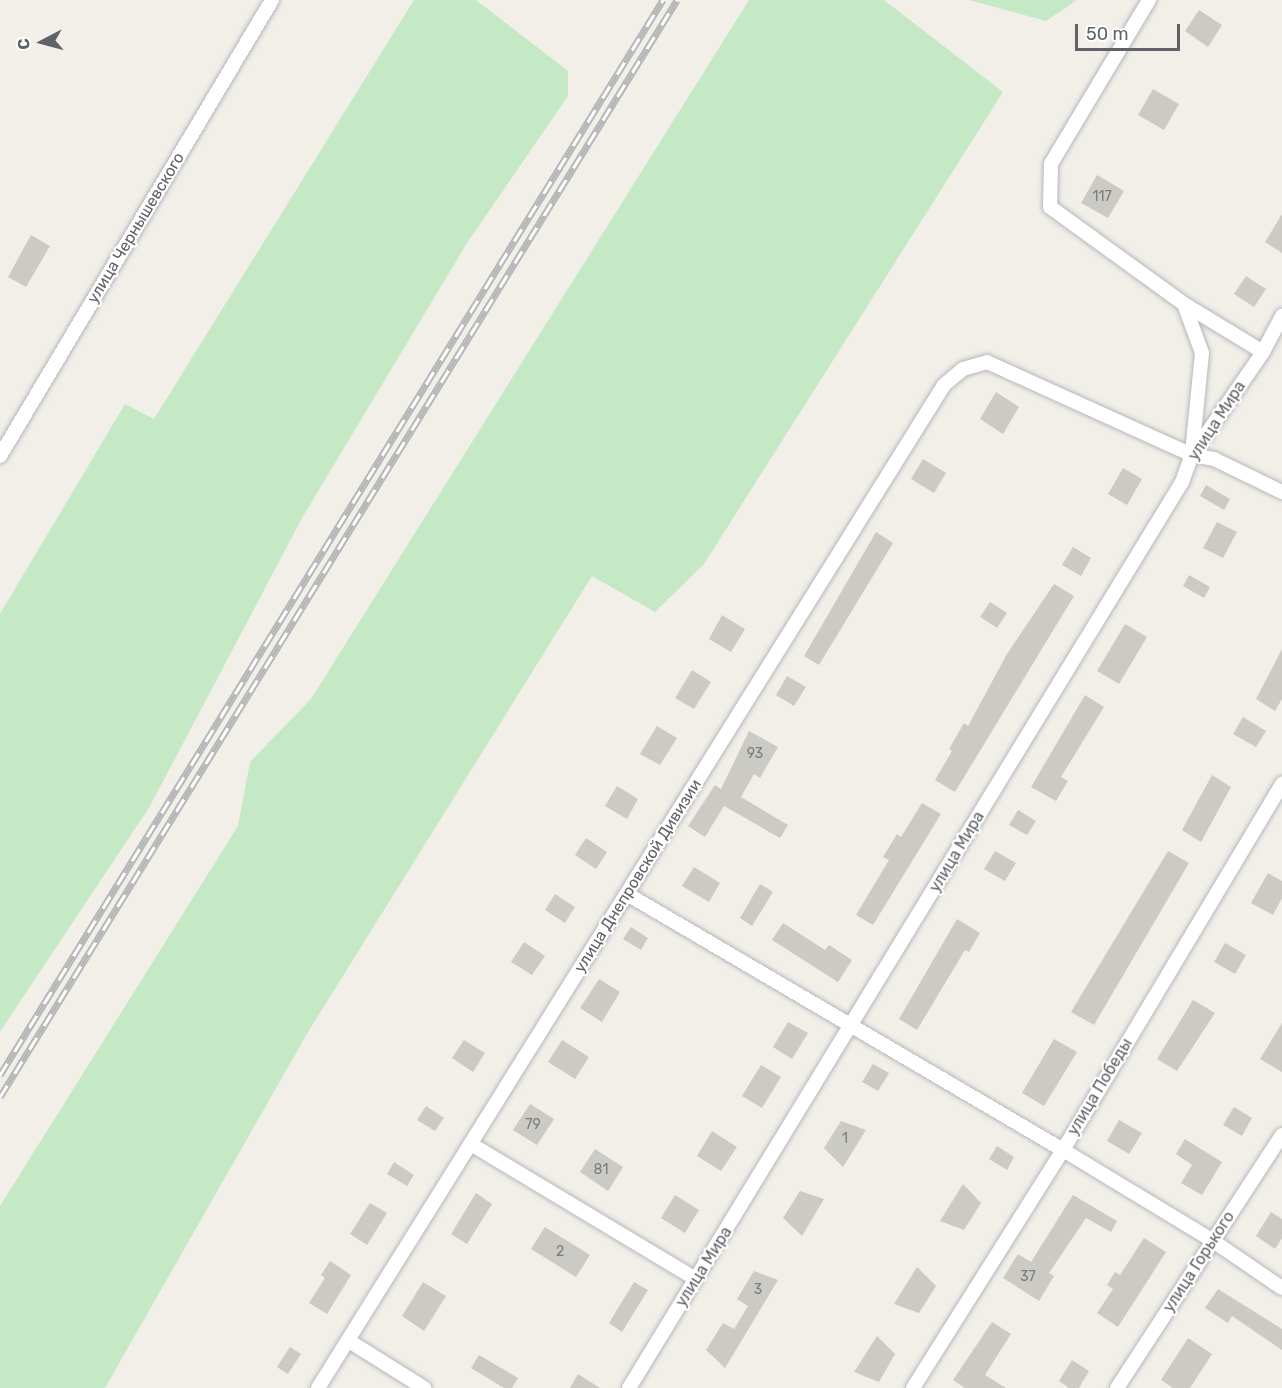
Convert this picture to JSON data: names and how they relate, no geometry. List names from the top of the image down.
{
  "streets": {
    "street": [
      "улица Чернышевского",
      "улица Мира",
      "улица Днепровской Дивизии",
      "улица Победы",
      "улица Горького"
    ]
  },
  "crossings": [
    ["улица Мира", "улица Днепровской Дивизии"]
  ],
  "house_numbers": [
    "117",
    "93",
    "79",
    "1",
    "81",
    "2",
    "37",
    "3"
  ],
  "scale_bar": "50 m",
  "north": "left"
}
